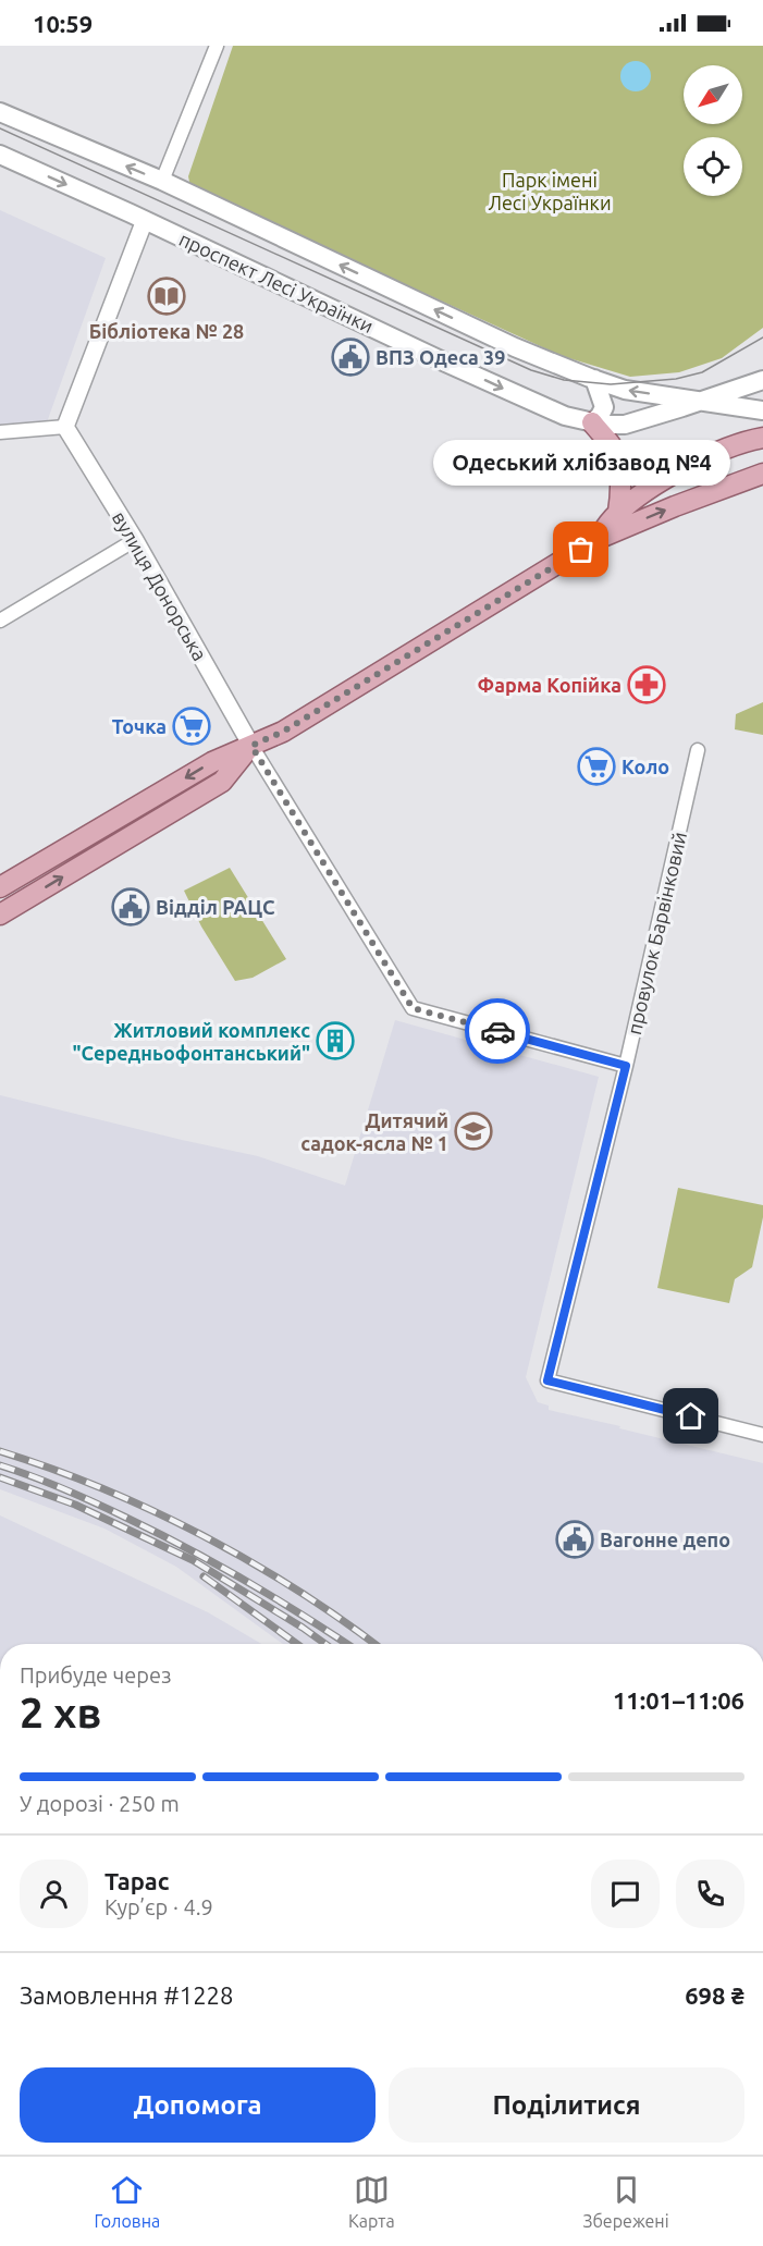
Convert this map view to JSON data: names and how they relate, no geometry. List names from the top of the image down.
{
  "streets": {
    "main road": ["проспект Лесі Українки"],
    "street": ["вулиця Донорська", "провулок Барвінковий"]
  },
  "parks": ["Парк імені Лесі Українки"],
  "places": {
    "library": ["Бібліотека № 28"],
    "public building": ["ВПЗ Одеса 39", "Відділ РАЦС", "Вагонне депо"],
    "other": ["Одеський хлібзавод №4"],
    "pharmacy": ["Фарма Копійка"],
    "supermarket": ["Точка", "Коло"],
    "building": ["Житловий комплекс \"Середньофонтанський\""],
    "school or university": ["Дитячий садок-ясла № 1"]
  },
  "north": "bottom left",
  "page": {
    "status": "10:59",
    "bubble": "Одеський хлібзавод №4",
    "heading": ["2 хв", "Прибуде через", "11:01–11:06"],
    "panel": [
      "Тарас",
      "Кур’єр · 4.9",
      "Замовлення #1228",
      "698 ₴"
    ],
    "bar": "У дорозі · 250 m",
    "buttons": ["Допомога", "Поділитися"],
    "tabs": ["Головна", "Карта", "Збережені"]
  }
}
